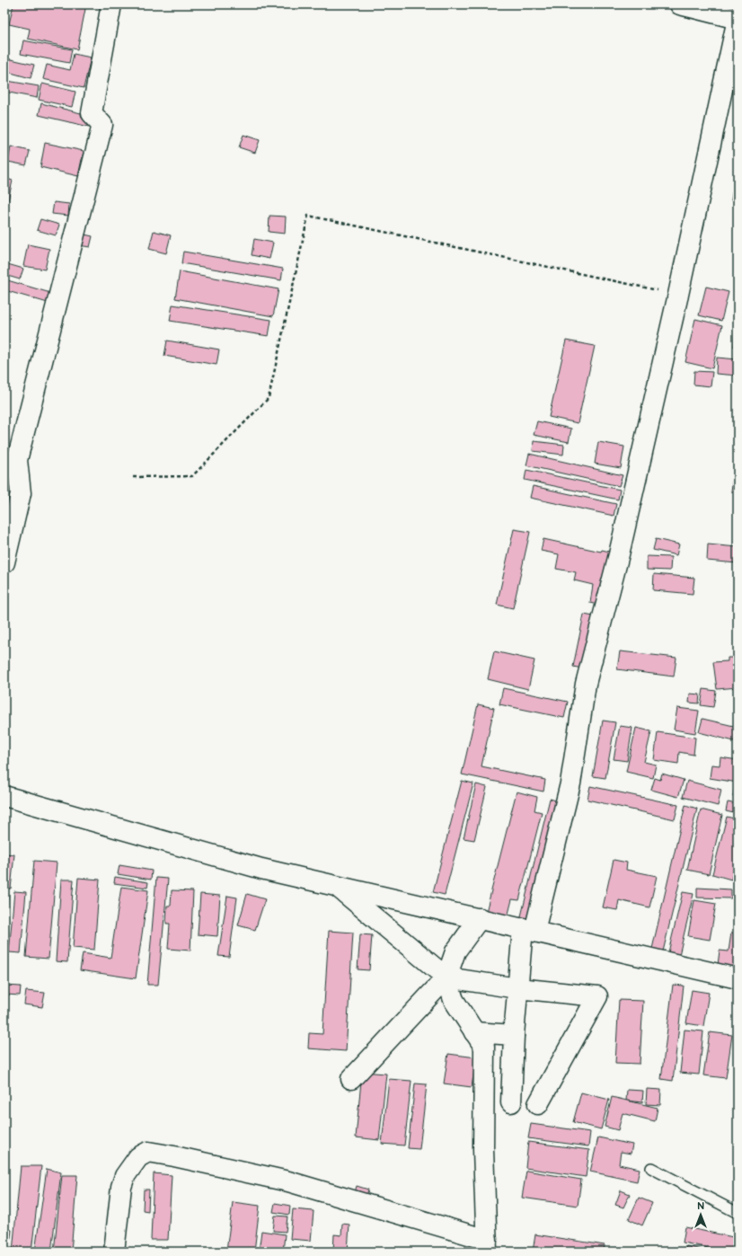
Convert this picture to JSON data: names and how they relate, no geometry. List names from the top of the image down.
{
  "north": "top"
}
